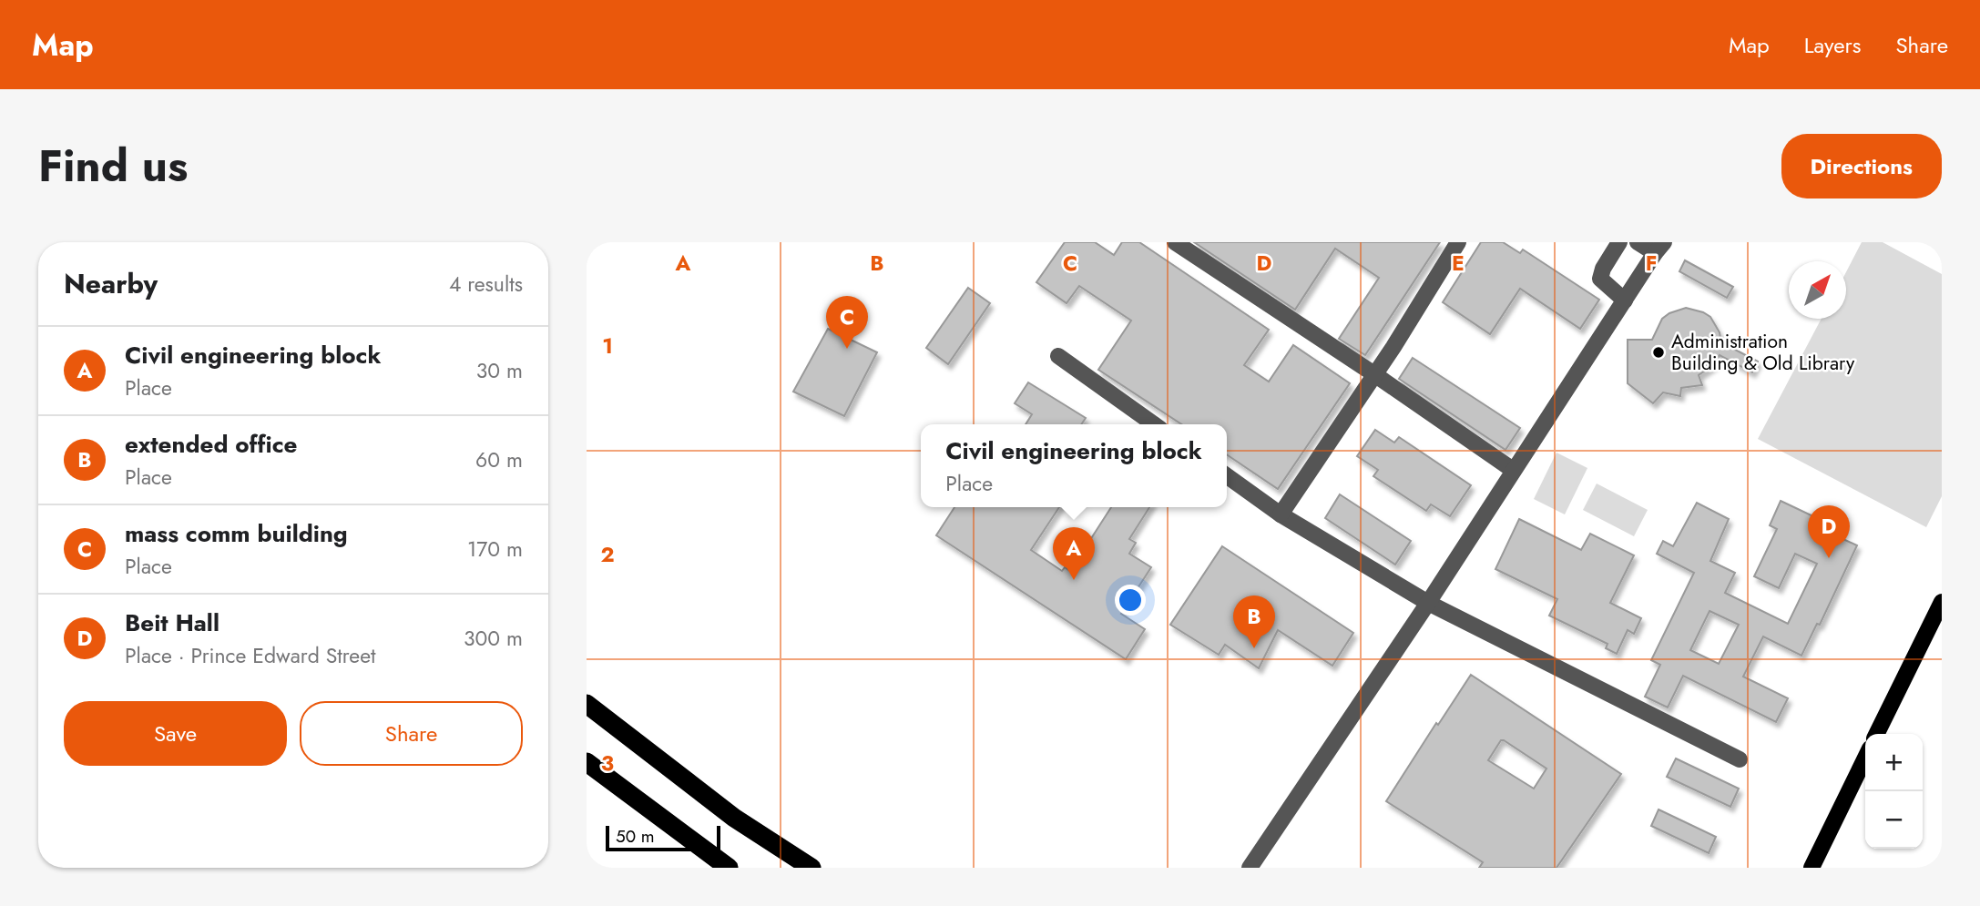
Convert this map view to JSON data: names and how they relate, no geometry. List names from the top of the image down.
{
  "places": ["Administration Building & Old Library"],
  "scale_bar": "50 m",
  "north": "top right",
  "page": {
    "header": "Map",
    "nav": ["Map", "Layers", "Share"],
    "title": "Find us",
    "buttons": [
      "Directions",
      ["Save", "Share"]
    ],
    "heading": ["Nearby", "4 results"],
    "pins": [
      "C",
      "D",
      "A",
      "B"
    ],
    "list": [
      {
        "mark": "A",
        "name": "Civil engineering block",
        "note": "Place",
        "value": "30 m"
      },
      {
        "mark": "B",
        "name": "extended office",
        "note": "Place",
        "value": "60 m"
      },
      {
        "mark": "C",
        "name": "mass comm building",
        "note": "Place",
        "value": "170 m"
      },
      {
        "mark": "D",
        "name": "Beit Hall",
        "note": "Place · Prince Edward Street",
        "value": "300 m"
      }
    ],
    "popup": ["Civil engineering block", "Place"],
    "map_buttons": ["+", "−"],
    "scale": "50 m"
  },
  "grid": {
    "columns": [
      "A",
      "B",
      "C",
      "D",
      "E",
      "F"
    ],
    "rows": ["1", "2", "3"]
  }
}
